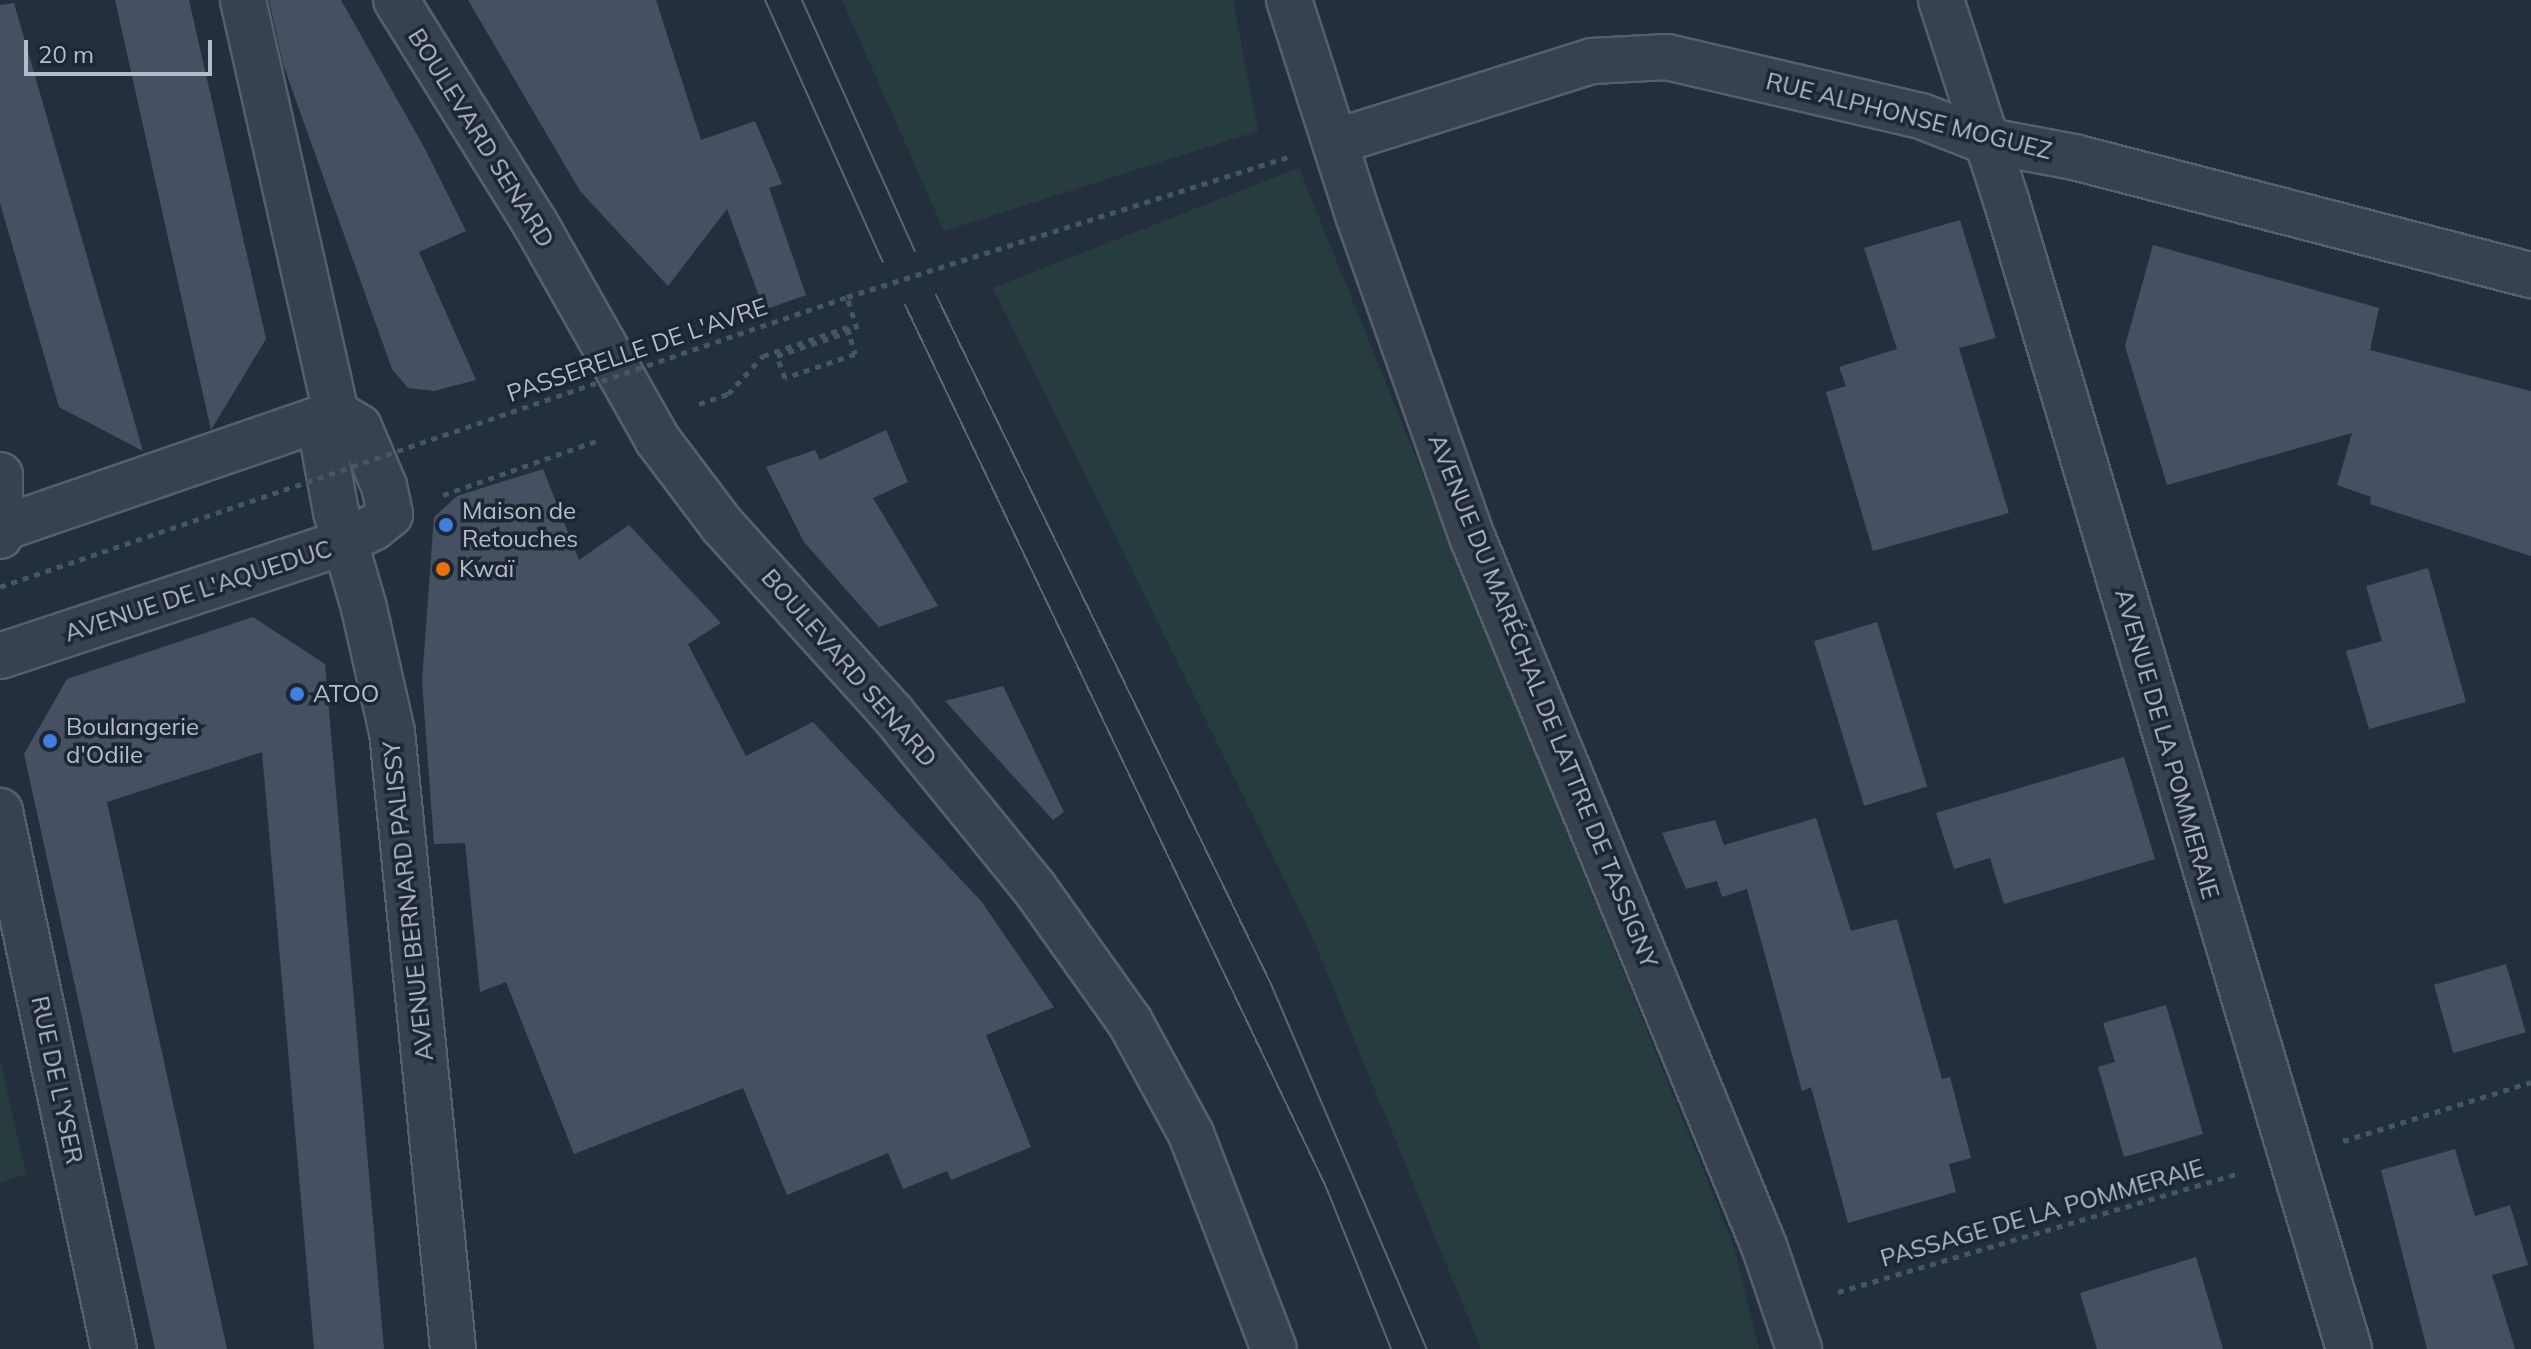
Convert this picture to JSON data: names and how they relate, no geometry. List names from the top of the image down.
{
  "streets": {
    "street": [
      "RUE ALPHONSE MOGUEZ",
      "BOULEVARD SENARD",
      "AVENUE DE L'AQUEDUC",
      "AVENUE DU MARÉCHAL DE LATTRE DE TASSIGNY",
      "AVENUE DE LA POMMERAIE",
      "AVENUE BERNARD PALISSY",
      "RUE DE L'YSER"
    ],
    "path": ["PASSERELLE DE L'AVRE", "PASSAGE DE LA POMMERAIE"]
  },
  "crossings": [
    ["RUE ALPHONSE MOGUEZ", "AVENUE DU MARÉCHAL DE LATTRE DE TASSIGNY"],
    ["RUE ALPHONSE MOGUEZ", "AVENUE DE LA POMMERAIE"],
    ["AVENUE DE L'AQUEDUC", "AVENUE BERNARD PALISSY"]
  ],
  "places": [
    "Maison de Retouches",
    "Kwaï",
    "ATOO",
    "Boulangerie d'Odile"
  ],
  "scale_bar": "20 m"
}
